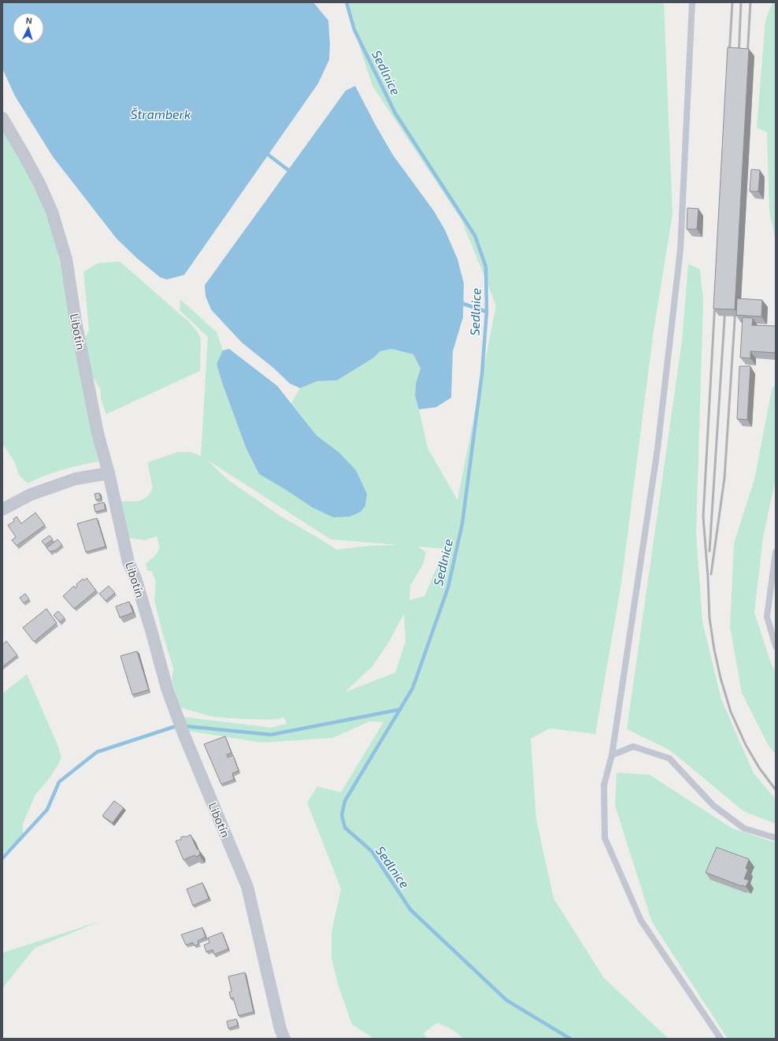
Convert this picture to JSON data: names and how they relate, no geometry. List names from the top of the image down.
{
  "streets": {
    "street": ["Libotín"]
  },
  "water": ["Sedlnice", "Štramberk"],
  "north": "top"
}
